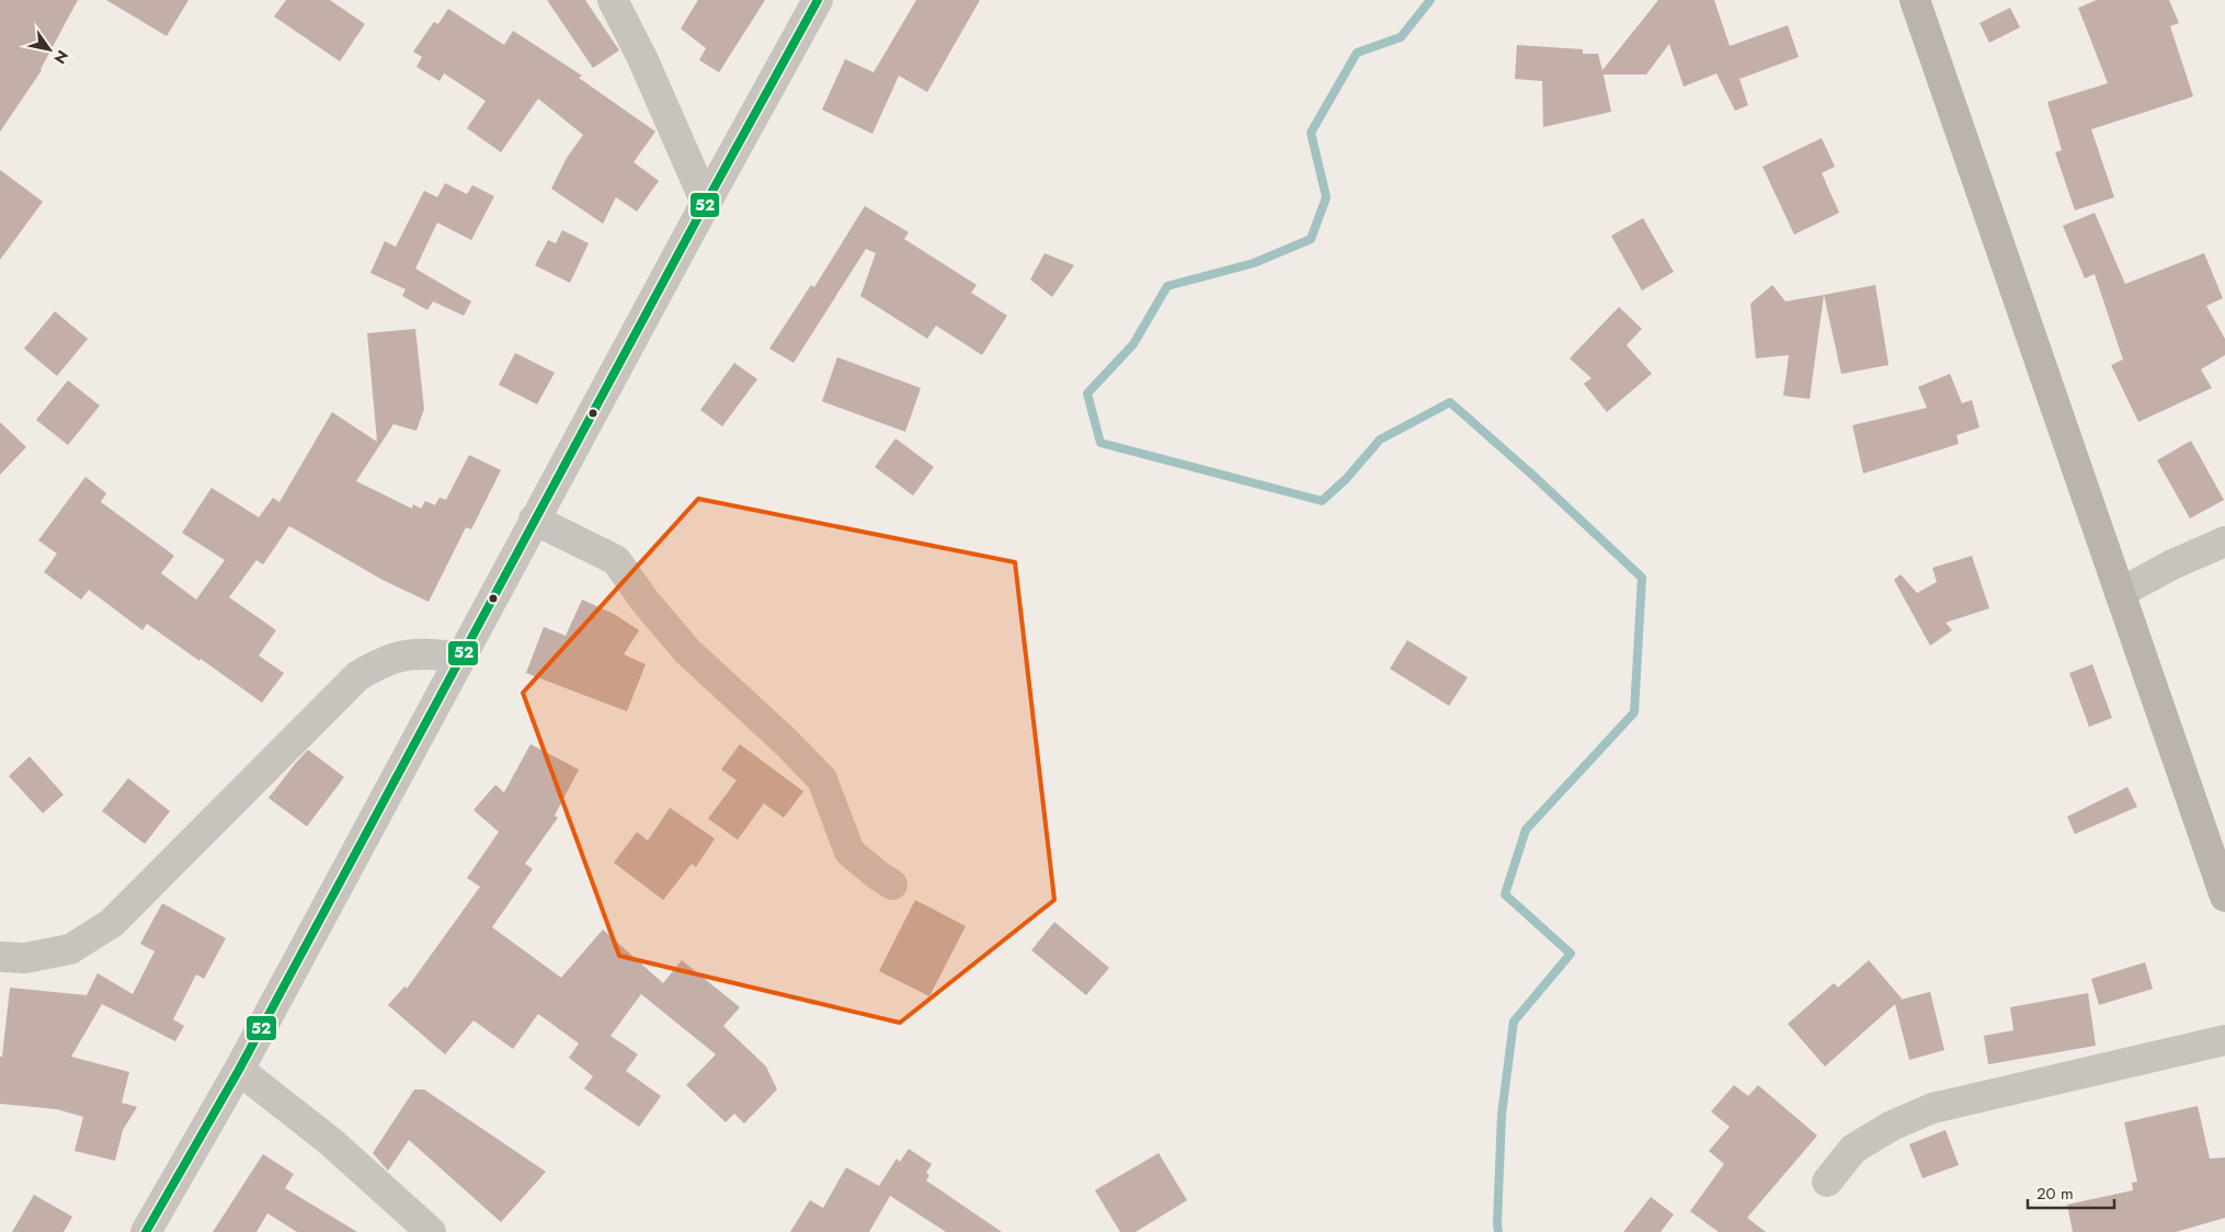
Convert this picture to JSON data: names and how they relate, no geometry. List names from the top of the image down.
{
  "lines": ["transit line 52"],
  "scale_bar": "20 m",
  "north": "bottom right"
}
